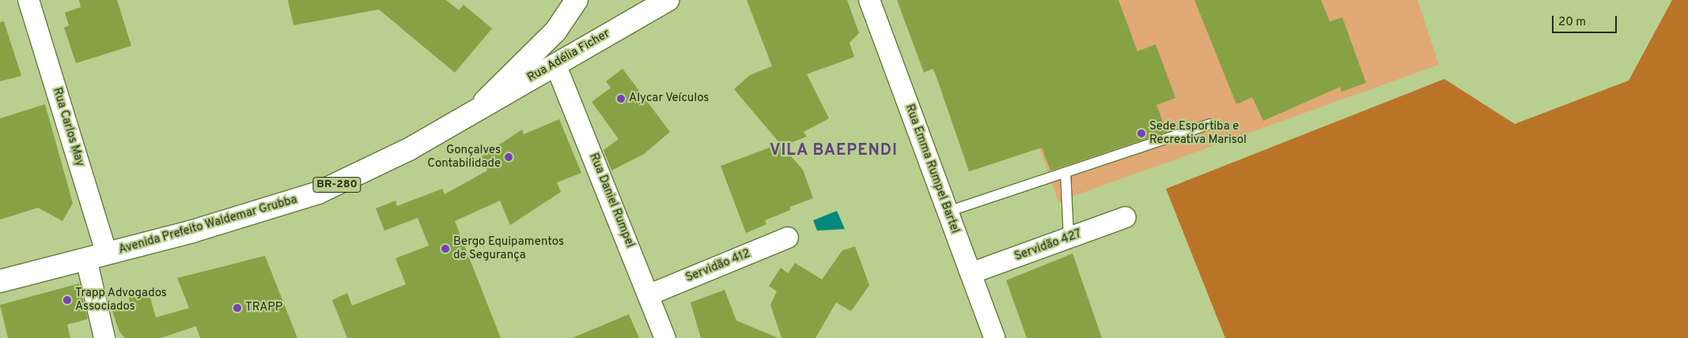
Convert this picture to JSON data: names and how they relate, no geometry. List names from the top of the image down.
{
  "streets": {
    "main road": ["Rua Adélia Ficher", "BR-280", "Avenida Prefeito Waldemar Grubba"],
    "street": [
      "Rua Carlos May",
      "Rua Emma Rumpel Bartel",
      "Rua Daniel Rumpel",
      "Servidão 427",
      "Servidão 412"
    ]
  },
  "crossings": [
    ["Rua Adélia Ficher", "Rua Daniel Rumpel"],
    ["Rua Adélia Ficher", "Avenida Prefeito Waldemar Grubba"],
    ["Rua Carlos May", "Avenida Prefeito Waldemar Grubba"],
    ["Rua Emma Rumpel Bartel", "Servidão 427"],
    ["Rua Daniel Rumpel", "Servidão 412"]
  ],
  "districts": ["VILA BAEPENDI"],
  "places": [
    "Alycar Veículos",
    "Sede Esportiba e Recreativa Marisol",
    "Gonçalves Contabilidade",
    "Bergo Equipamentos de Segurança",
    "Trapp Advogados Associados",
    "TRAPP"
  ],
  "scale_bar": "20 m"
}
